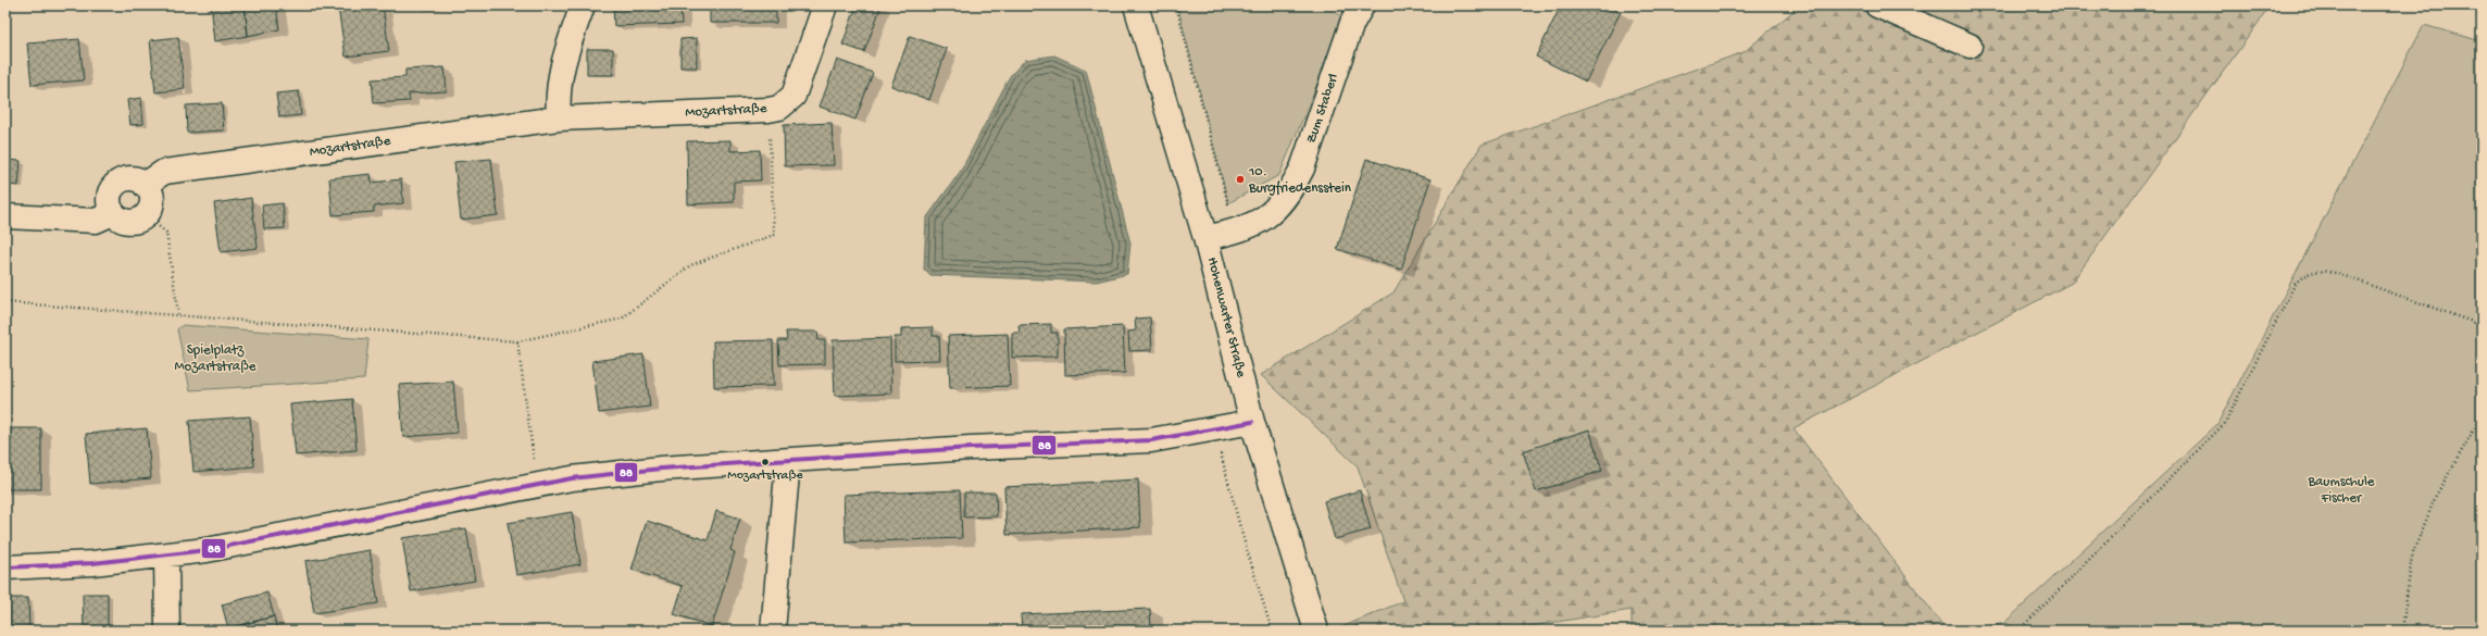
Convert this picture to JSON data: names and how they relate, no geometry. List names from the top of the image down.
{
  "streets": {
    "street": ["Zum Staberl", "Mozartstraße", "Hohenwarter Straße"]
  },
  "crossings": [
    ["Zum Staberl", "Hohenwarter Straße"]
  ],
  "parks": ["Spielplatz Mozartstraße", "Baumschule Fischer"],
  "places": ["10. Burgfriedensstein", "Mozartstraße"],
  "lines": ["transit line 88"]
}
